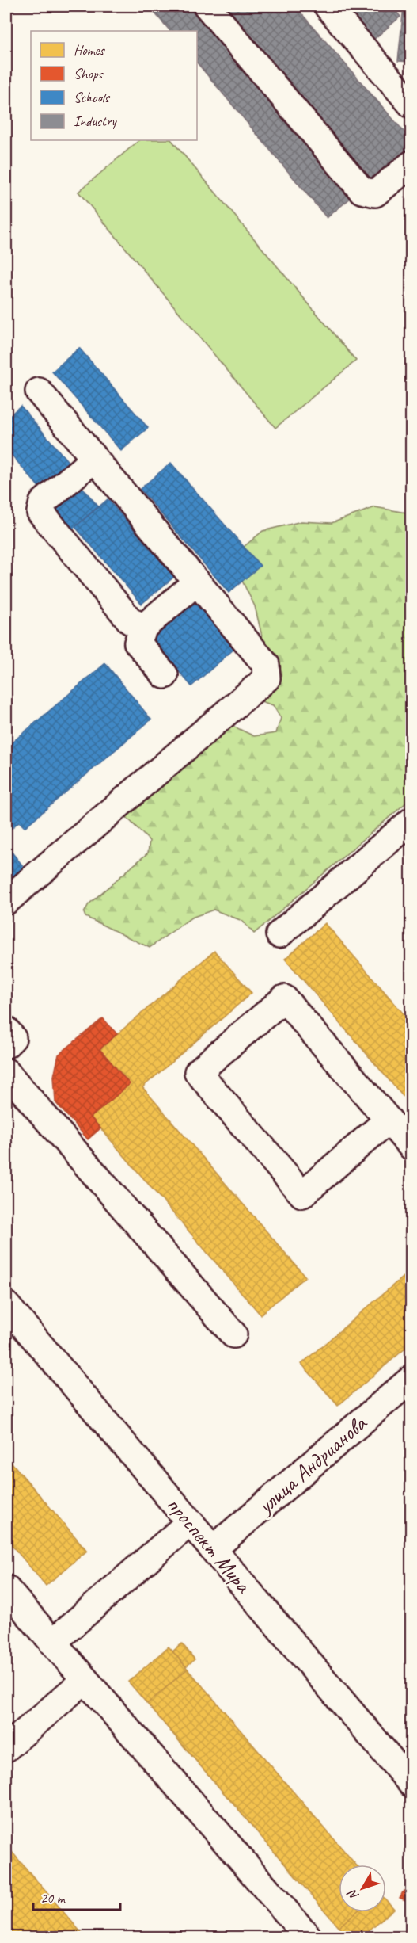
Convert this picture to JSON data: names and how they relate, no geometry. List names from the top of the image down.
{
  "streets": {
    "main road": ["улица Андрианова", "проспект Мира"]
  },
  "crossings": [
    ["улица Андрианова", "проспект Мира"]
  ],
  "legend": [
    "Homes",
    "Shops",
    "Schools",
    "Industry"
  ],
  "scale_bar": "20 m",
  "north": "bottom left"
}
